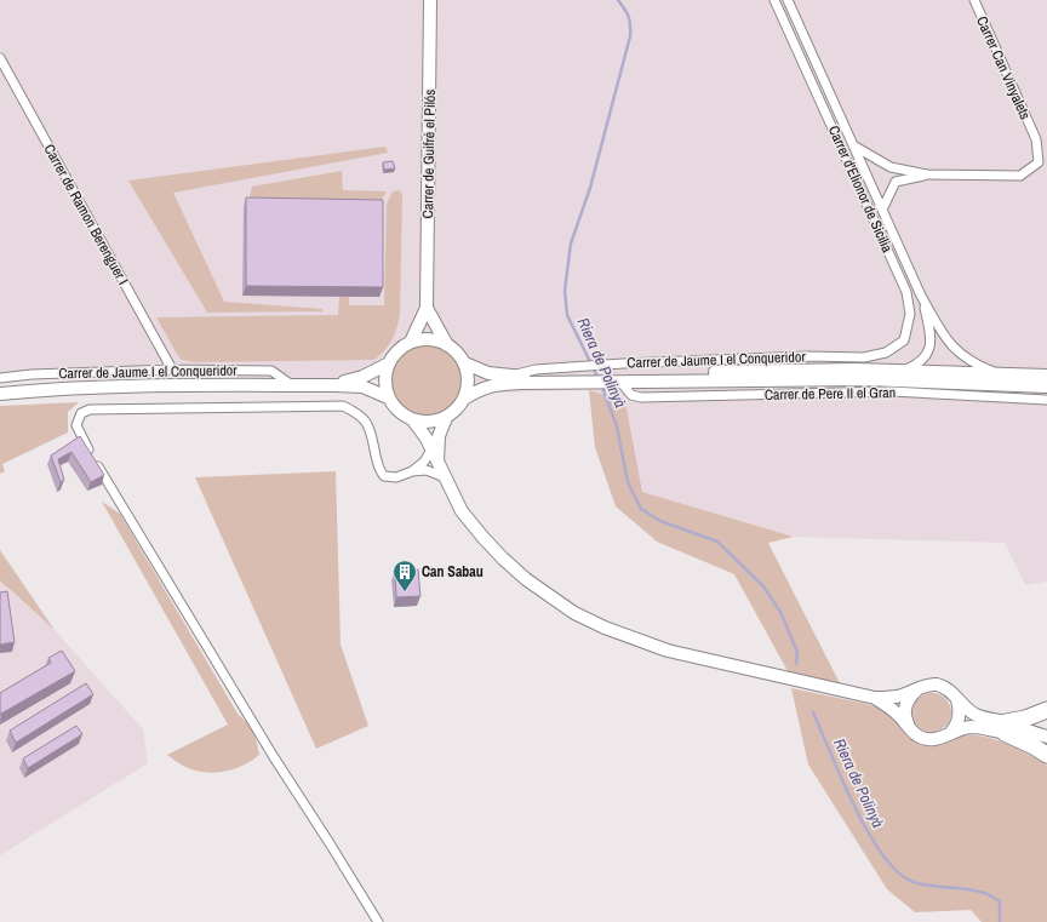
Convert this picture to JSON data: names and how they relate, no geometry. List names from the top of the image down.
{
  "streets": {
    "main road": ["Carrer de Guifré el Pilós"],
    "street": [
      "Carrer Can Vinyalets",
      "Carrer d'Elionor de Sicilia",
      "Carrer de Ramon Berenguer I",
      "Carrer de Jaume I el Conqueridor",
      "Carrer de Pere II el Gran"
    ]
  },
  "crossings": [
    ["Carrer Can Vinyalets", "Carrer d'Elionor de Sicilia"],
    ["Carrer d'Elionor de Sicilia", "Carrer de Jaume I el Conqueridor"],
    ["Carrer de Ramon Berenguer I", "Carrer de Jaume I el Conqueridor"]
  ],
  "water": ["Riera de Polinyà"],
  "places": {
    "building": ["Can Sabau"]
  }
}
